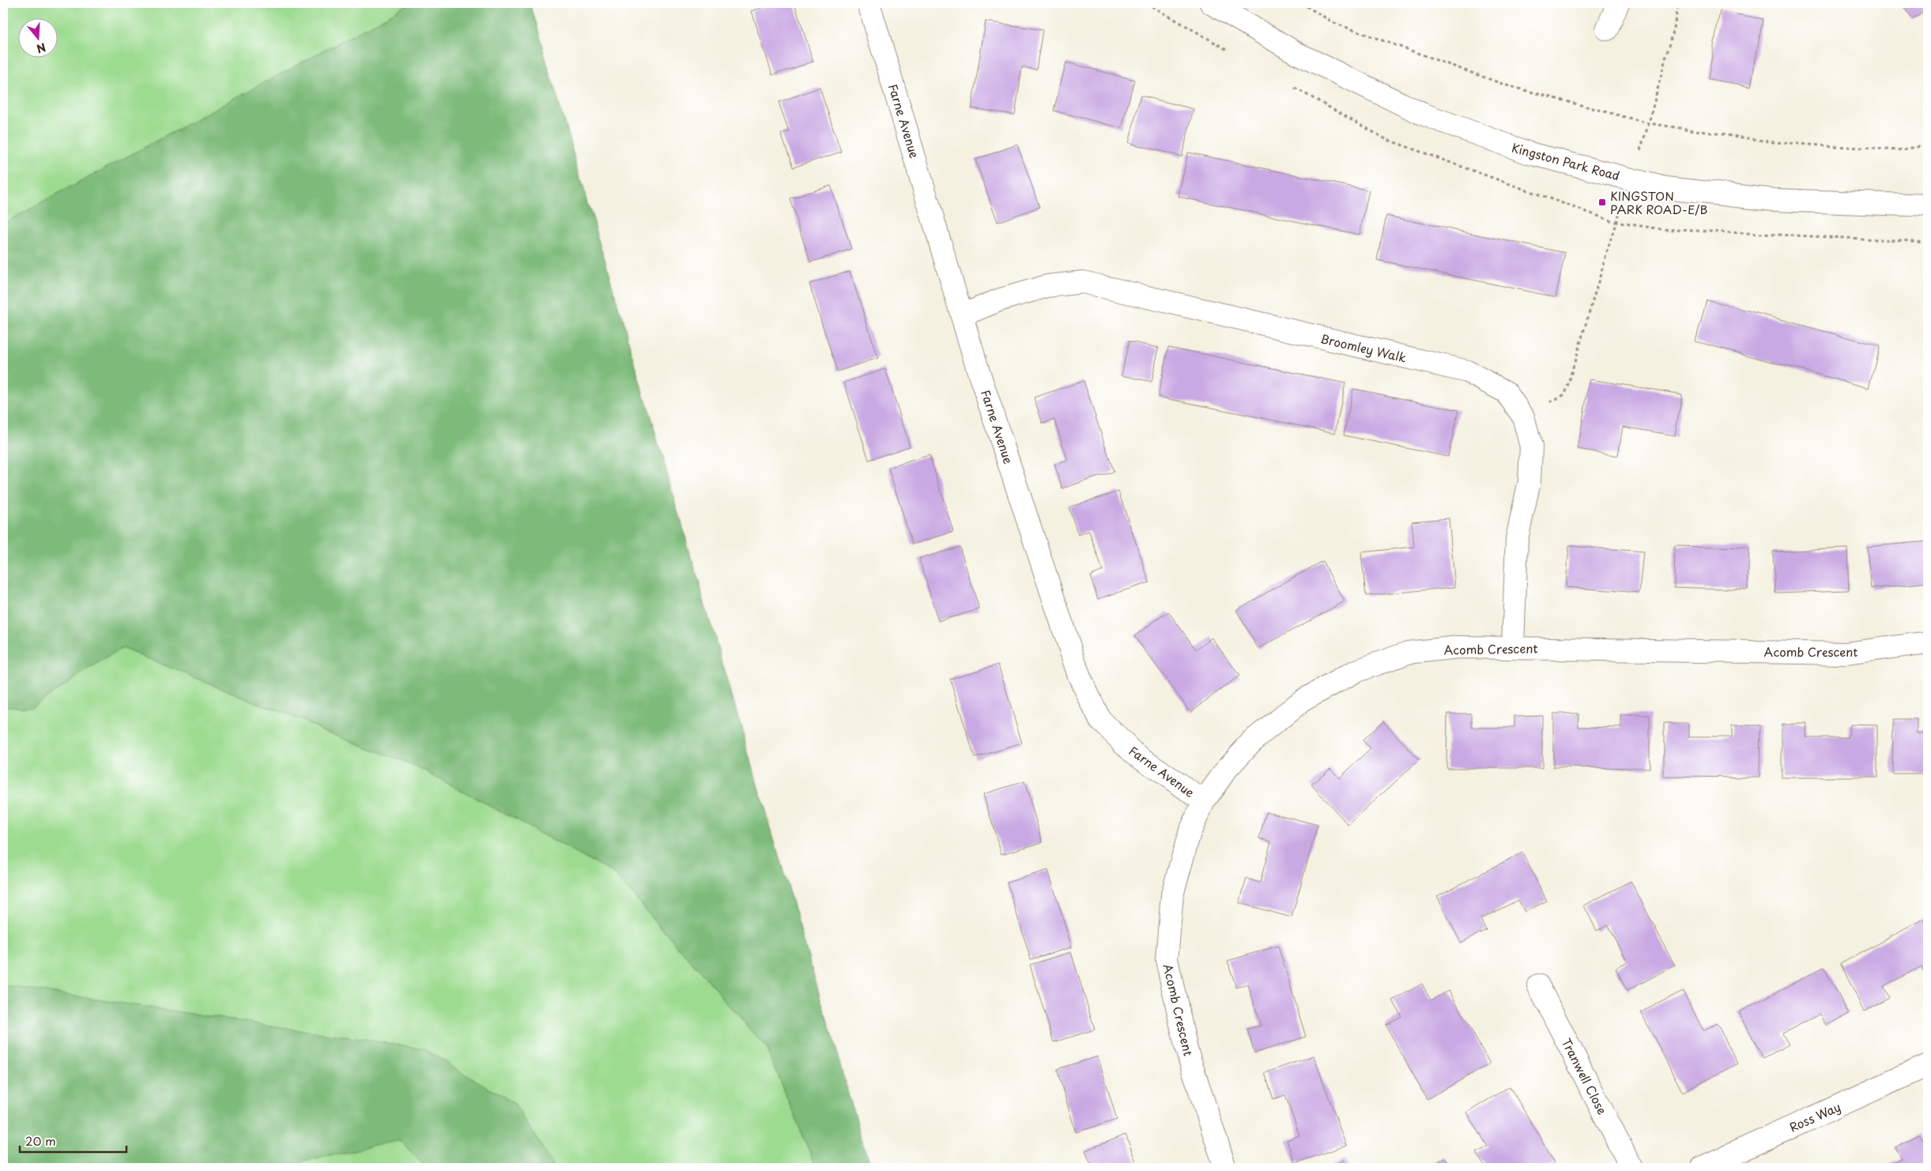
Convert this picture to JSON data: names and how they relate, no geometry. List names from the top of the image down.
{
  "streets": {
    "street": [
      "Farne Avenue",
      "Kingston Park Road",
      "Broomley Walk",
      "Acomb Crescent",
      "Tranwell Close",
      "Ross Way"
    ]
  },
  "crossings": [
    ["Farne Avenue", "Broomley Walk"],
    ["Farne Avenue", "Acomb Crescent"],
    ["Broomley Walk", "Acomb Crescent"]
  ],
  "places": {
    "transit": ["KINGSTON PARK ROAD-E/B"]
  },
  "scale_bar": "20 m",
  "north": "bottom"
}
